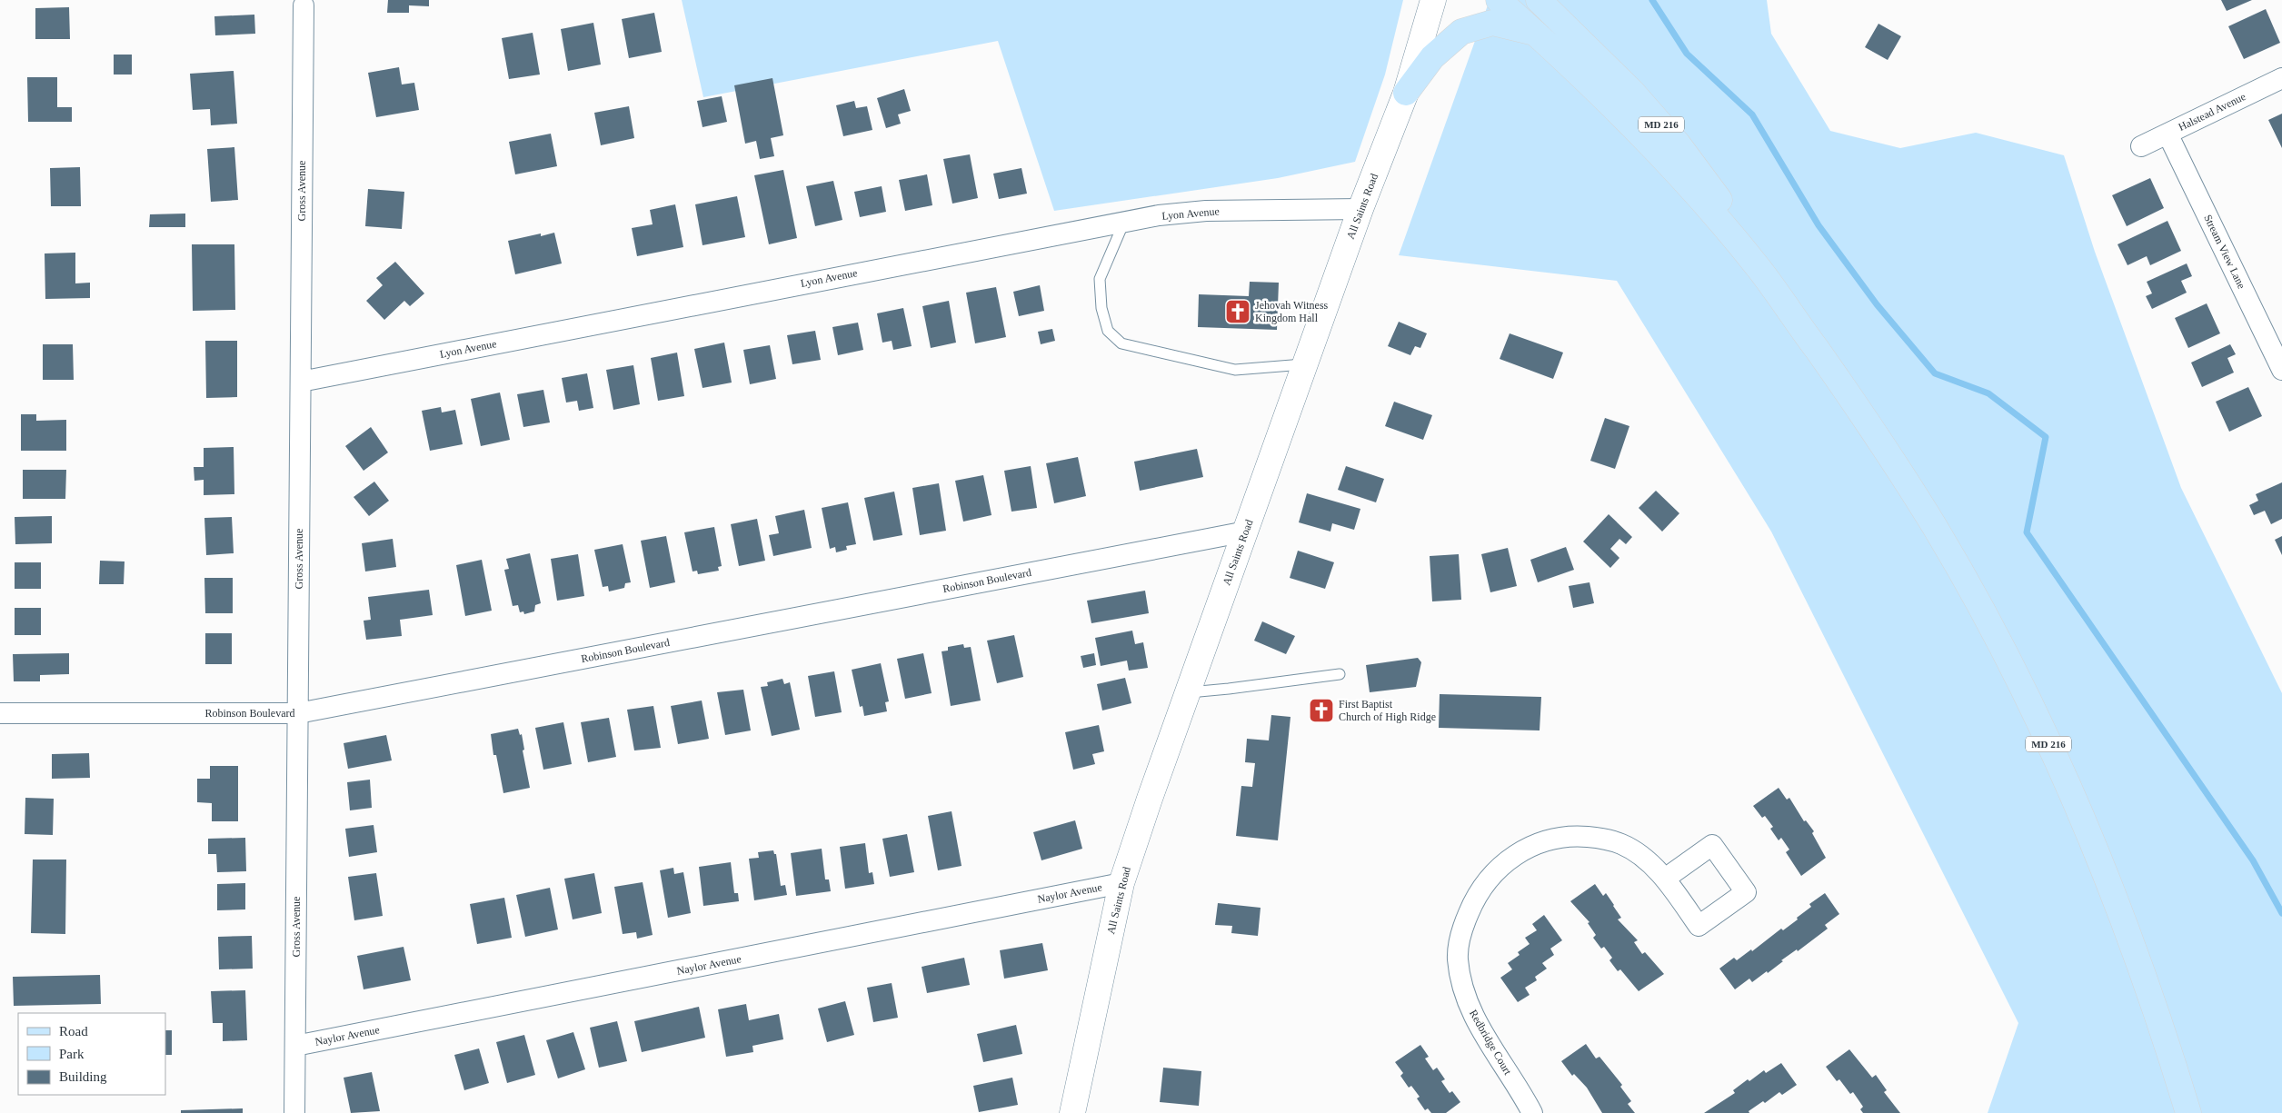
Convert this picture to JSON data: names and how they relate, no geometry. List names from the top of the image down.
{
  "streets": {
    "main road": ["MD 216"],
    "street": [
      "Halstead Avenue",
      "Gross Avenue",
      "All Saints Road",
      "Lyon Avenue",
      "Stream View Lane",
      "Robinson Boulevard",
      "Naylor Avenue",
      "Redbridge Court"
    ]
  },
  "crossings": [
    ["Halstead Avenue", "Stream View Lane"],
    ["Gross Avenue", "Lyon Avenue"],
    ["Gross Avenue", "Robinson Boulevard"],
    ["Gross Avenue", "Naylor Avenue"],
    ["All Saints Road", "Lyon Avenue"],
    ["All Saints Road", "Robinson Boulevard"],
    ["All Saints Road", "Naylor Avenue"]
  ],
  "places": {
    "church": ["Jehovah Witness Kingdom Hall", "First Baptist Church of High Ridge"]
  },
  "legend": ["Road", "Park", "Building"]
}
